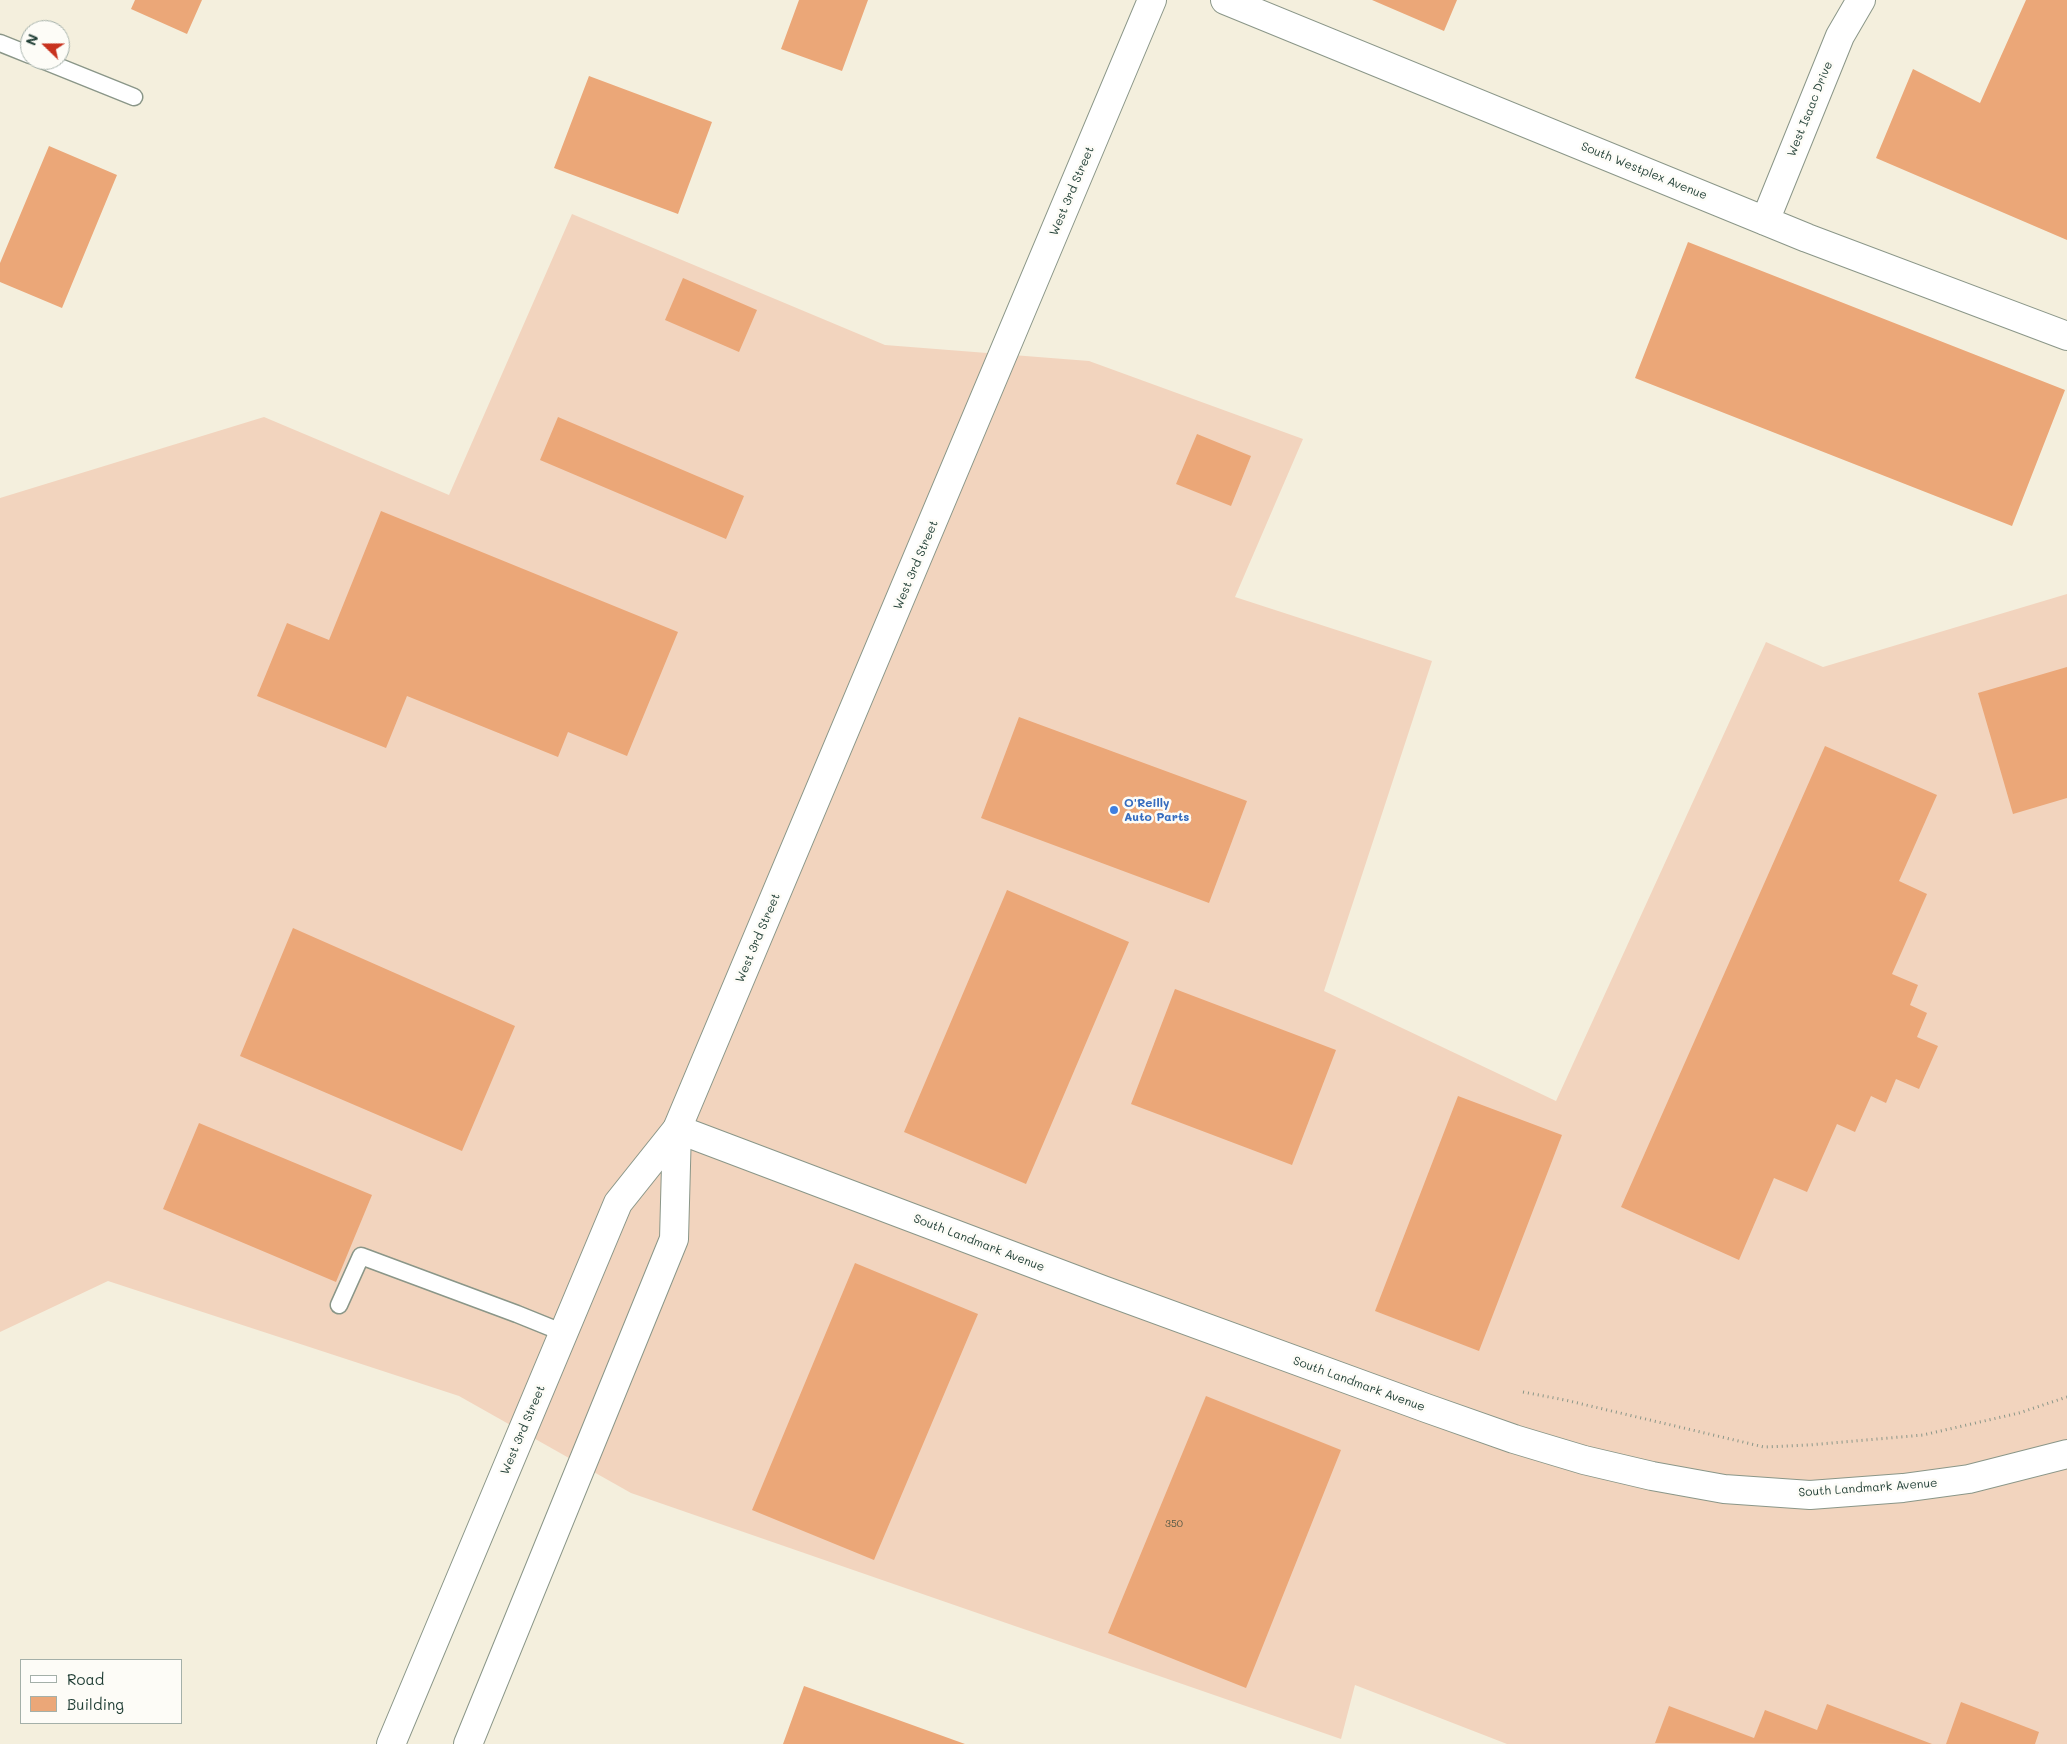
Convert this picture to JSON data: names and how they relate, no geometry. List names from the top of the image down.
{
  "streets": {
    "street": [
      "West Isaac Drive",
      "South Westplex Avenue",
      "West 3rd Street",
      "South Landmark Avenue"
    ]
  },
  "crossings": [
    ["West Isaac Drive", "South Westplex Avenue"],
    ["West 3rd Street", "South Landmark Avenue"]
  ],
  "places": ["O'Reilly Auto Parts"],
  "house_numbers": ["350"],
  "legend": ["Road", "Building"],
  "north": "left"
}
